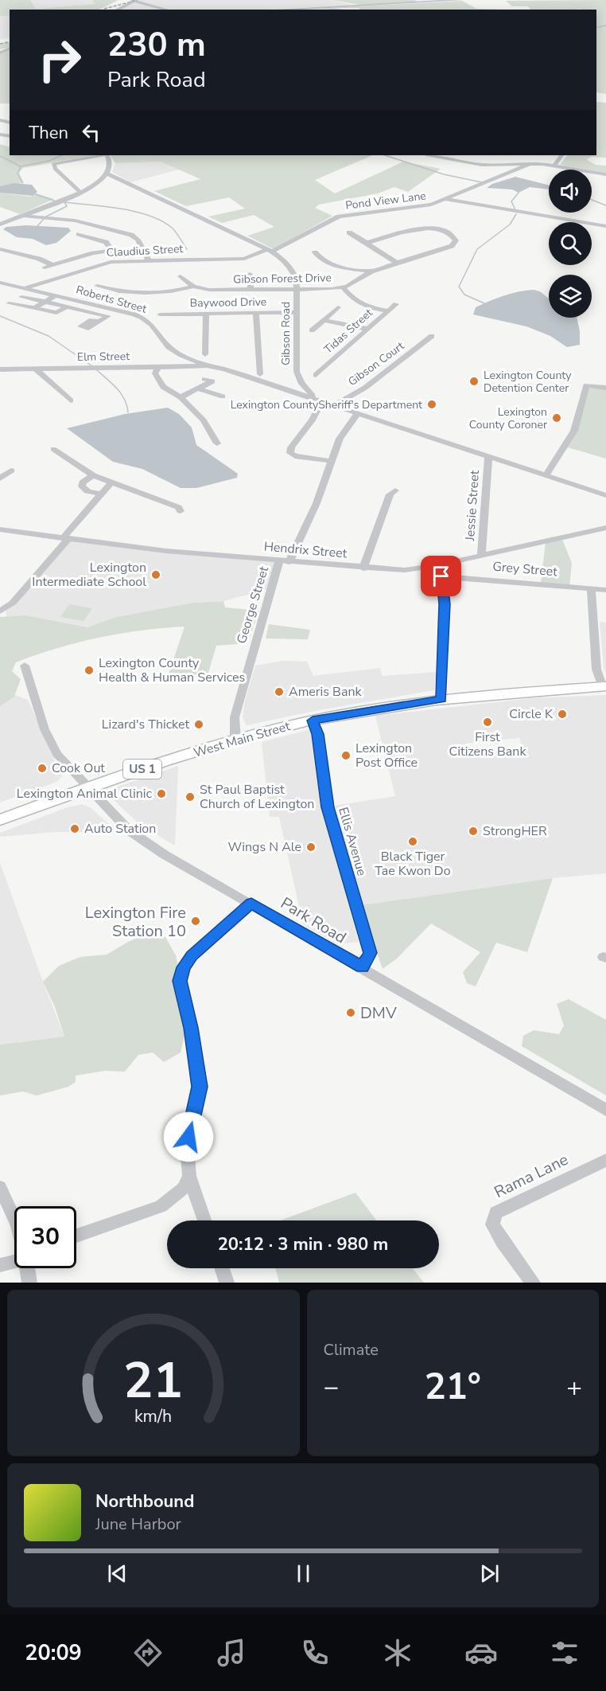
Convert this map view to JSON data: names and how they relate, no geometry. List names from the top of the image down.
{
  "streets": {
    "main road": ["West Main Street", "US 1"],
    "street": [
      "Pond View Lane",
      "Claudius Street",
      "Gibson Forest Drive",
      "Roberts Street",
      "Baywood Drive",
      "Tidas Street",
      "Gibson Road",
      "Elm Street",
      "Gibson Court",
      "Jessie Street",
      "Hendrix Street",
      "Grey Street",
      "George Street",
      "Ellis Avenue",
      "Park Road",
      "Rama Lane"
    ]
  },
  "crossings": [
    ["Pond View Lane", "Claudius Street"],
    ["Pond View Lane", "Gibson Road"],
    ["Claudius Street", "Roberts Street"],
    ["Claudius Street", "Gibson Road"],
    ["Gibson Forest Drive", "Gibson Road"],
    ["Roberts Street", "Gibson Road"],
    ["Roberts Street", "Elm Street"],
    ["Baywood Drive", "Gibson Road"],
    ["Jessie Street", "Hendrix Street"],
    ["Hendrix Street", "George Street"],
    ["George Street", "West Main Street"],
    ["West Main Street", "Ellis Avenue"],
    ["West Main Street", "Park Road"],
    ["Ellis Avenue", "Park Road"]
  ],
  "places": [
    "Lexington County Detention Center",
    "Lexington CountySheriff's Department",
    "Lexington County Coroner",
    "Lexington Intermediate School",
    "Lexington County Health & Human Services",
    "Ameris Bank",
    "Circle K",
    "First Citizens Bank",
    "Lizard's Thicket",
    "Lexington Post Office",
    "Cook Out",
    "Lexington Animal Clinic",
    "St Paul Baptist Church of Lexington",
    "Auto Station",
    "StrongHER",
    "Black Tiger Tae Kwon Do",
    "Wings N Ale",
    "Lexington Fire Station 10",
    "DMV"
  ],
  "page": {
    "turn": ["230 m", "Park Road"],
    "then": "Then",
    "limit": "30",
    "trip": "20:12 · 3 min · 980 m",
    "tile": "Climate",
    "heat": ["−", "21°", "+"],
    "song": ["Northbound", "June Harbor"],
    "tabs": "20:09",
    "gauge": ["21", "km/h"]
  }
}
